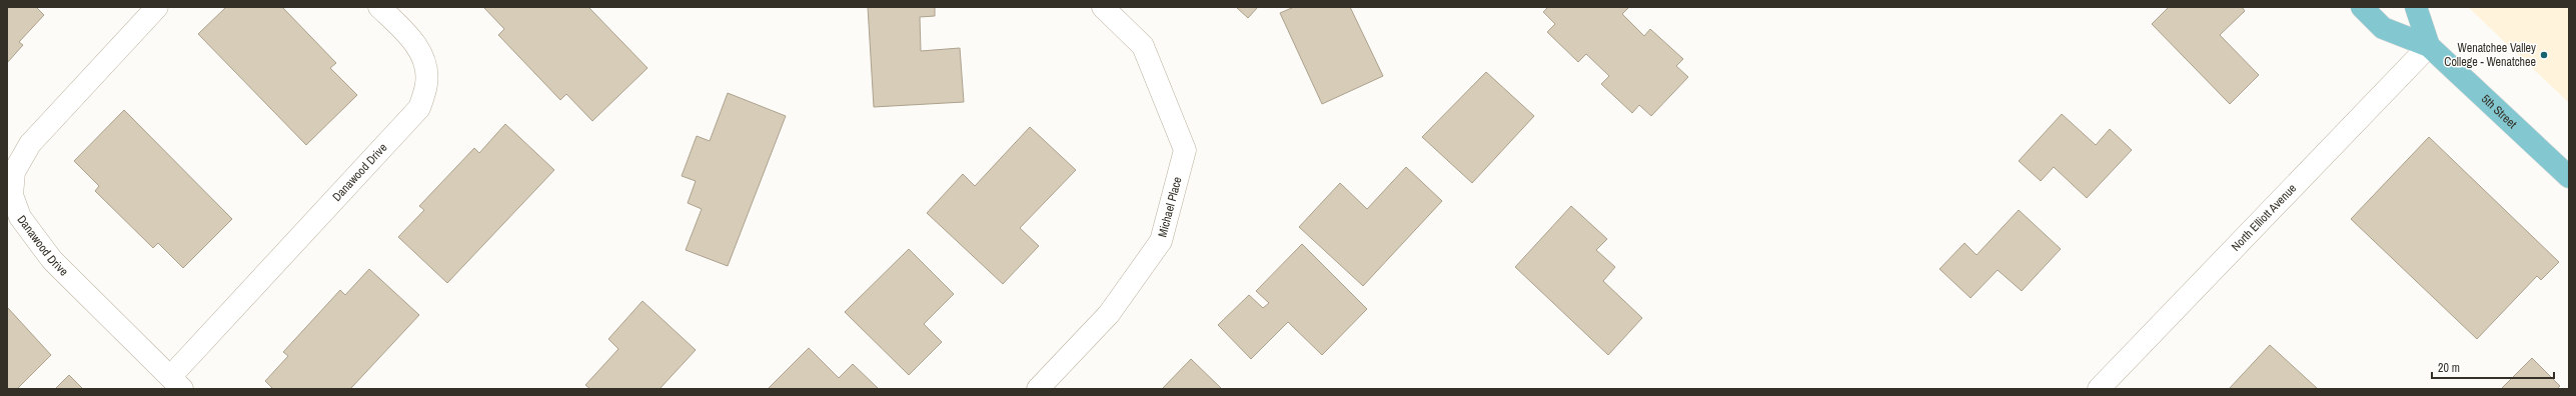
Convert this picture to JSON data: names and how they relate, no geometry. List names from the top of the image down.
{
  "streets": {
    "main road": ["5th Street"],
    "street": ["Danawood Drive", "Michael Place", "North Elliott Avenue"]
  },
  "crossings": [
    ["5th Street", "North Elliott Avenue"]
  ],
  "places": ["Wenatchee Valley College - Wenatchee"],
  "scale_bar": "20 m"
}
